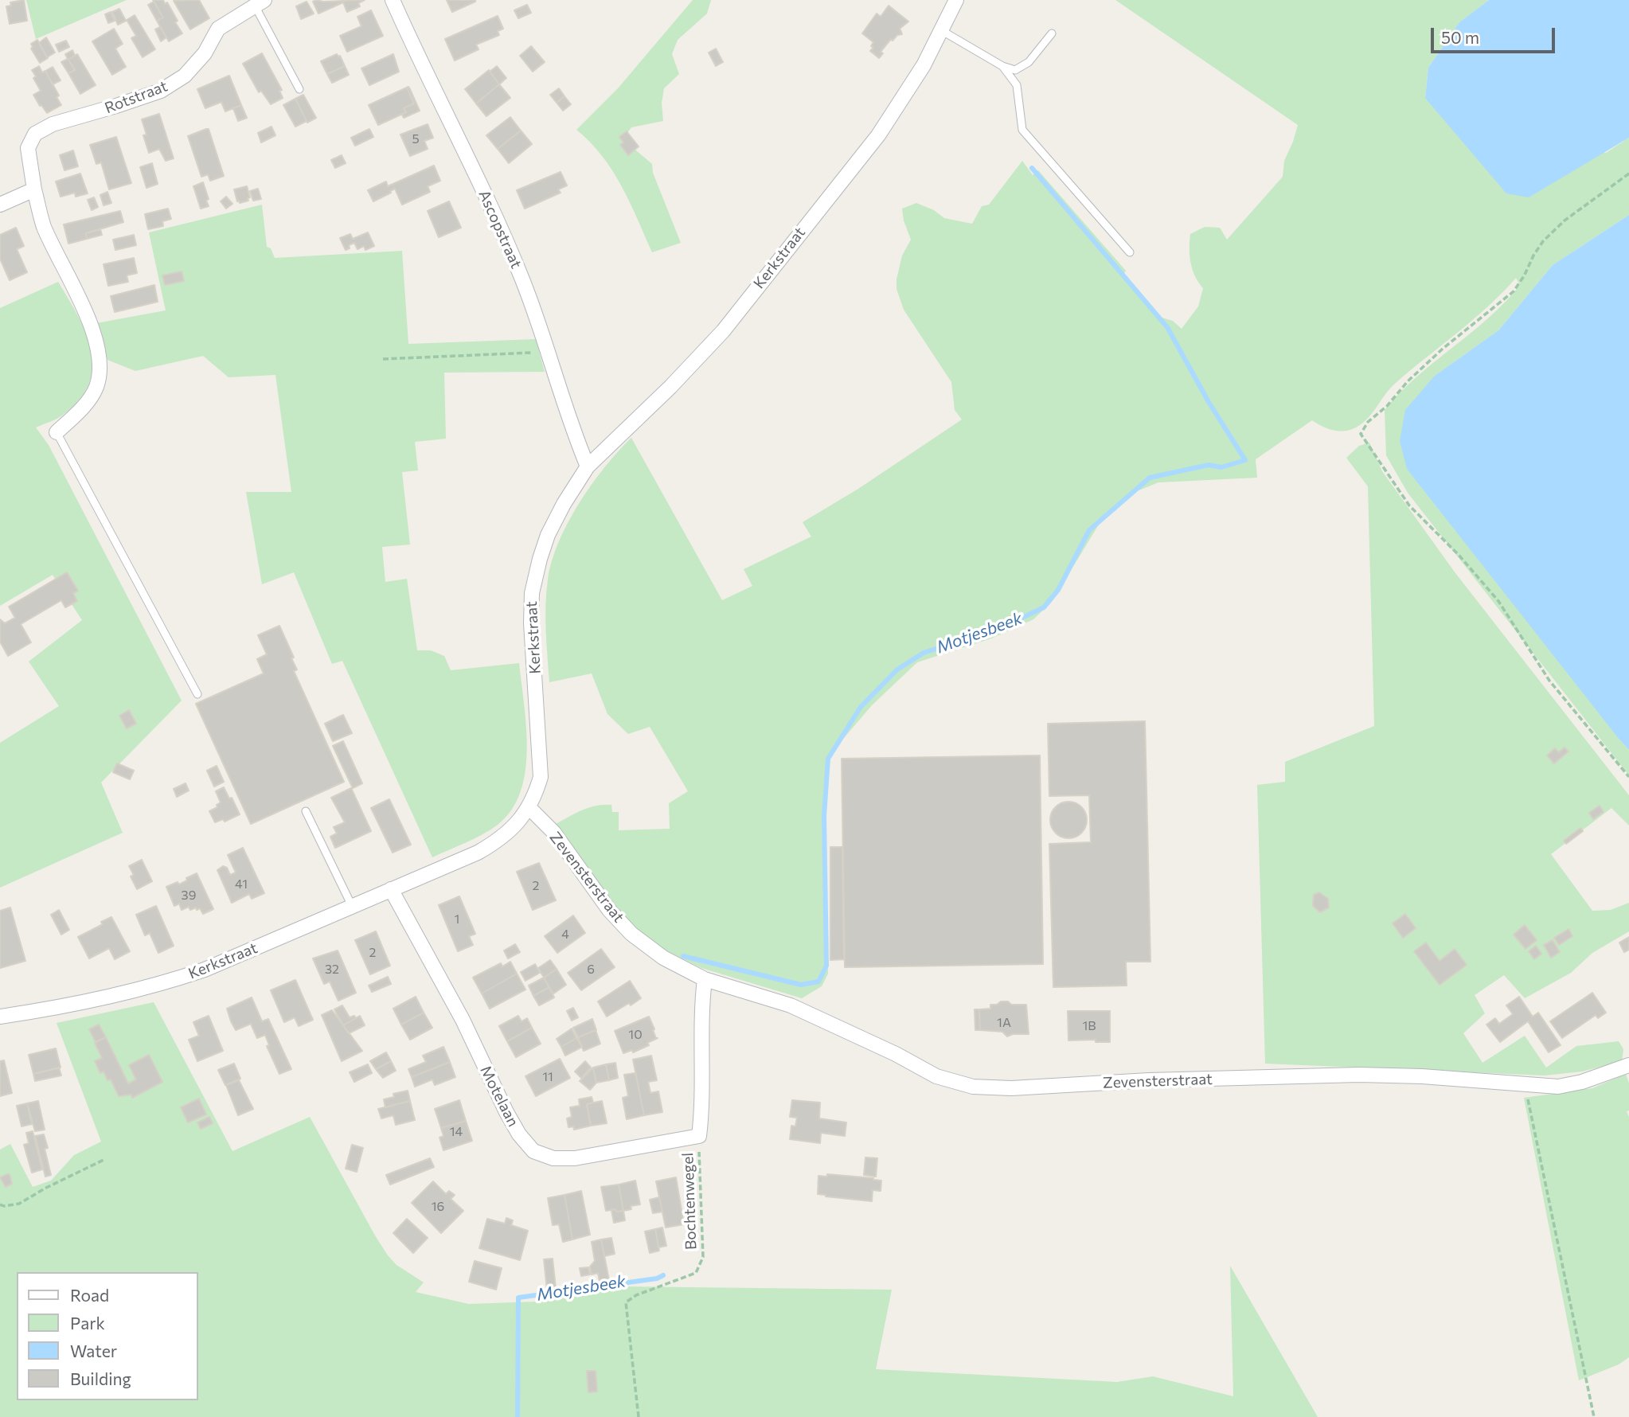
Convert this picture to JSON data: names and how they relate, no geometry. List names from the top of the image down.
{
  "streets": {
    "street": [
      "Rotstraat",
      "Ascopstraat",
      "Kerkstraat",
      "Zevensterstraat",
      "Motelaan"
    ],
    "path": ["Bochtenwegel"]
  },
  "crossings": [
    ["Ascopstraat", "Kerkstraat"],
    ["Kerkstraat", "Zevensterstraat"],
    ["Kerkstraat", "Motelaan"],
    ["Motelaan", "Bochtenwegel"]
  ],
  "water": ["Motjesbeek"],
  "house_numbers": [
    "5",
    "41",
    "2",
    "39",
    "1",
    "4",
    "2",
    "32",
    "6",
    "1A",
    "1B",
    "10",
    "11",
    "14",
    "16"
  ],
  "legend": [
    "Road",
    "Park",
    "Water",
    "Building"
  ],
  "scale_bar": "50 m"
}
